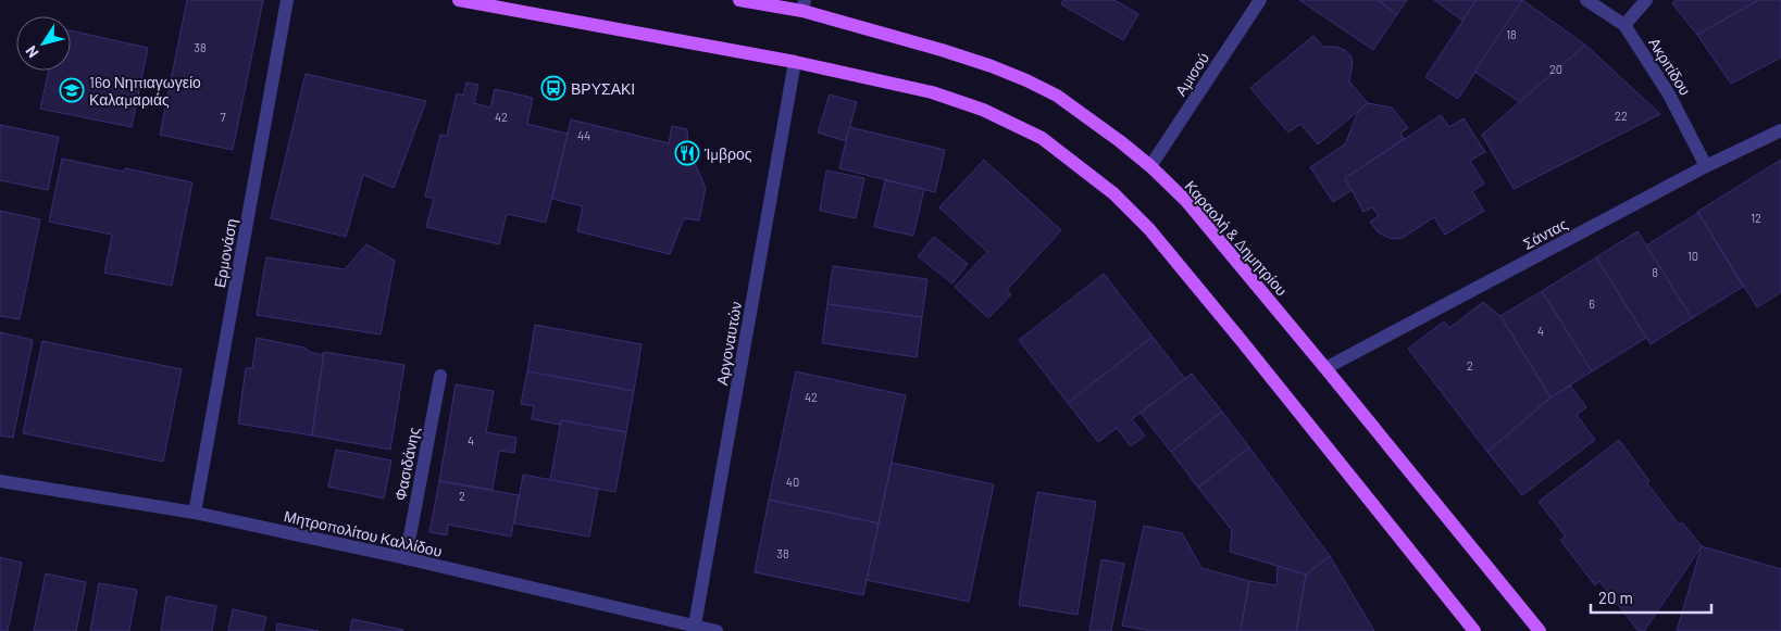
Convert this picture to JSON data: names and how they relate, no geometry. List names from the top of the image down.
{
  "streets": {
    "main road": ["Καραολή & Δημητρίου"],
    "street": [
      "Ακριτίδου",
      "Αμισού",
      "Σάντας",
      "Ερμονάση",
      "Αργοναυτών",
      "Φασιδάνης",
      "Μητροπολίτου Καλλίδου"
    ]
  },
  "crossings": [
    ["Ακριτίδου", "Σάντας"],
    ["Αμισού", "Καραολή & Δημητρίου"],
    ["Σάντας", "Καραολή & Δημητρίου"],
    ["Ερμονάση", "Μητροπολίτου Καλλίδου"],
    ["Αργοναυτών", "Μητροπολίτου Καλλίδου"],
    ["Φασιδάνης", "Μητροπολίτου Καλλίδου"]
  ],
  "places": {
    "bus stop": ["ΒΡΥΣΑΚΙ"],
    "school or university": ["16ο Νηπιαγωγείο Καλαμαριάς"],
    "restaurant": ["Ίμβρος"]
  },
  "house_numbers": [
    "18",
    "38",
    "20",
    "22",
    "7",
    "42",
    "44",
    "12",
    "10",
    "8",
    "6",
    "4",
    "2",
    "42",
    "4",
    "40",
    "2",
    "38"
  ],
  "scale_bar": "20 m",
  "north": "bottom left"
}
